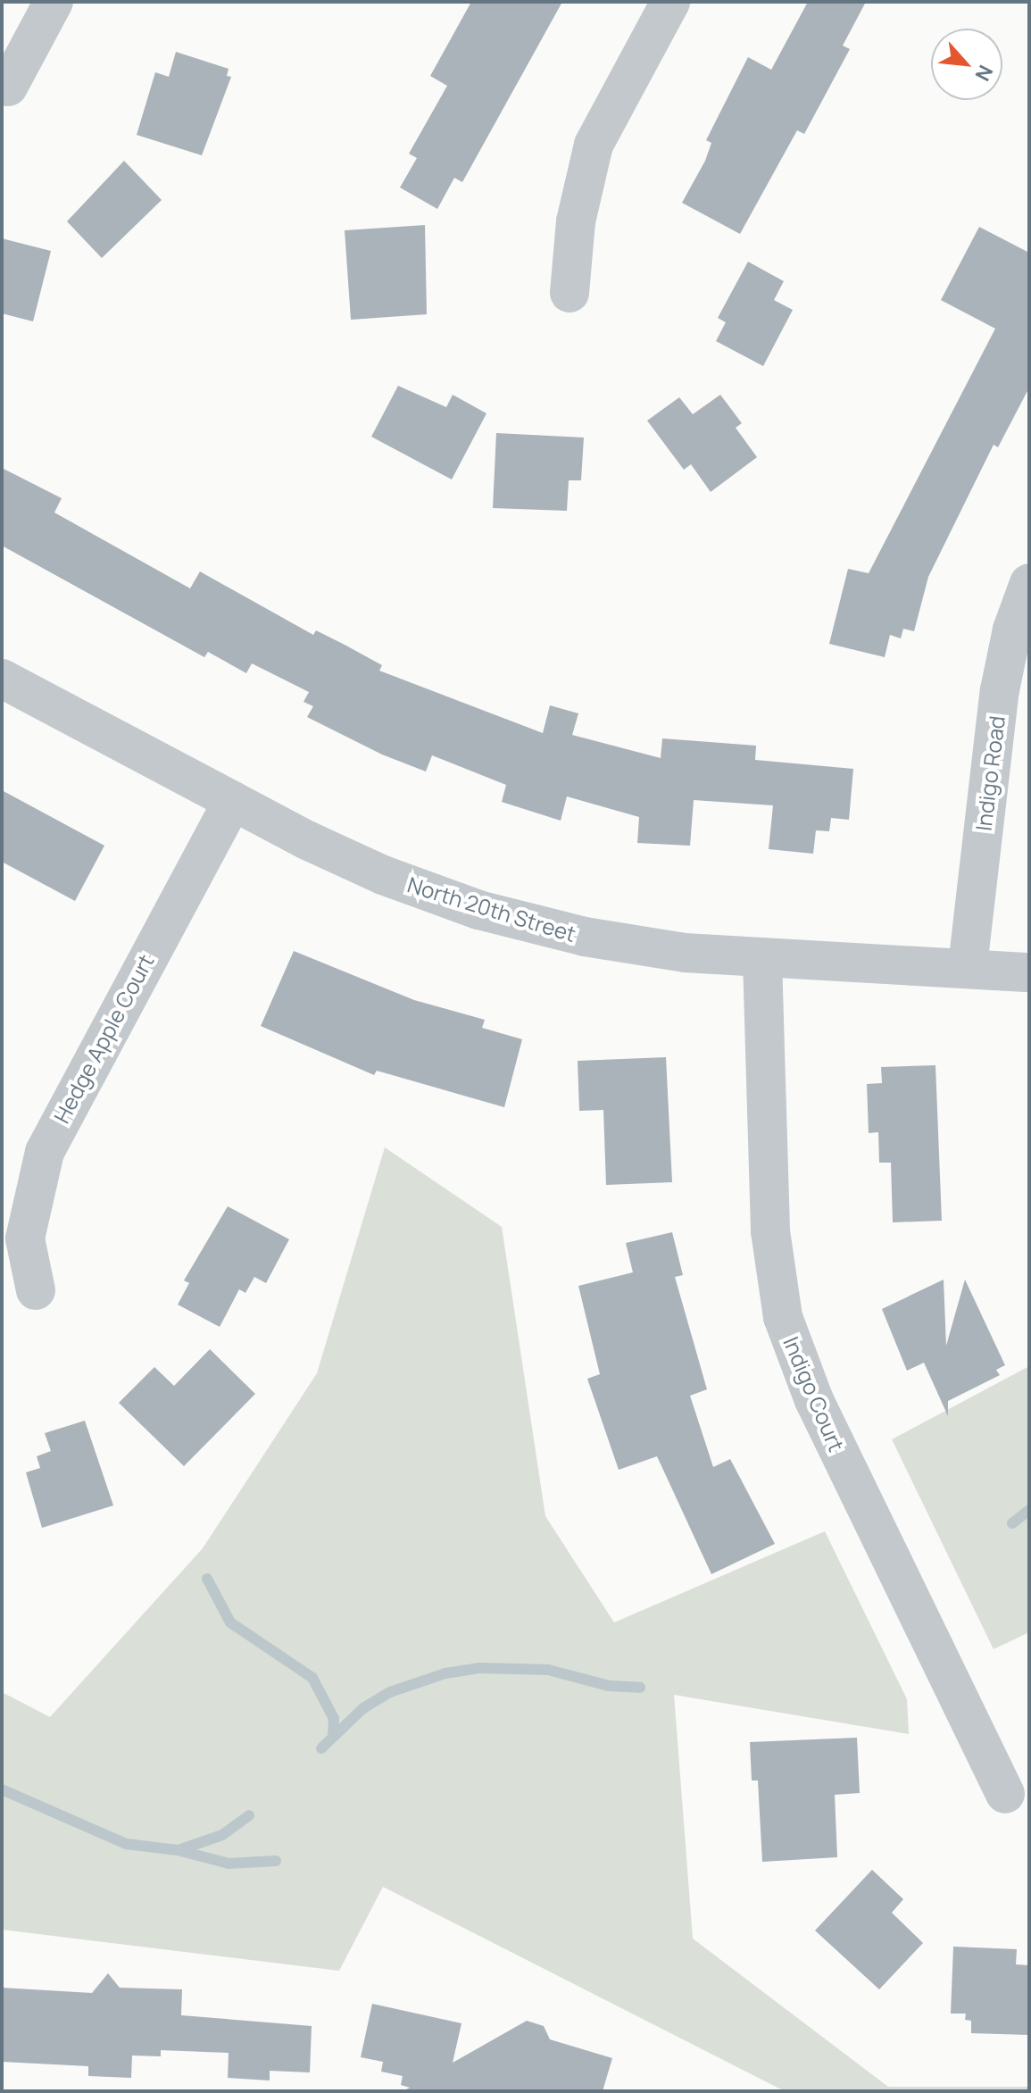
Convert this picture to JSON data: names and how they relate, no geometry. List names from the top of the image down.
{
  "streets": {
    "street": [
      "Indigo Road",
      "North 20th Street",
      "Hedge Apple Court",
      "Indigo Court"
    ]
  },
  "crossings": [
    ["Indigo Road", "North 20th Street"],
    ["North 20th Street", "Hedge Apple Court"],
    ["North 20th Street", "Indigo Court"]
  ],
  "north": "bottom right"
}
